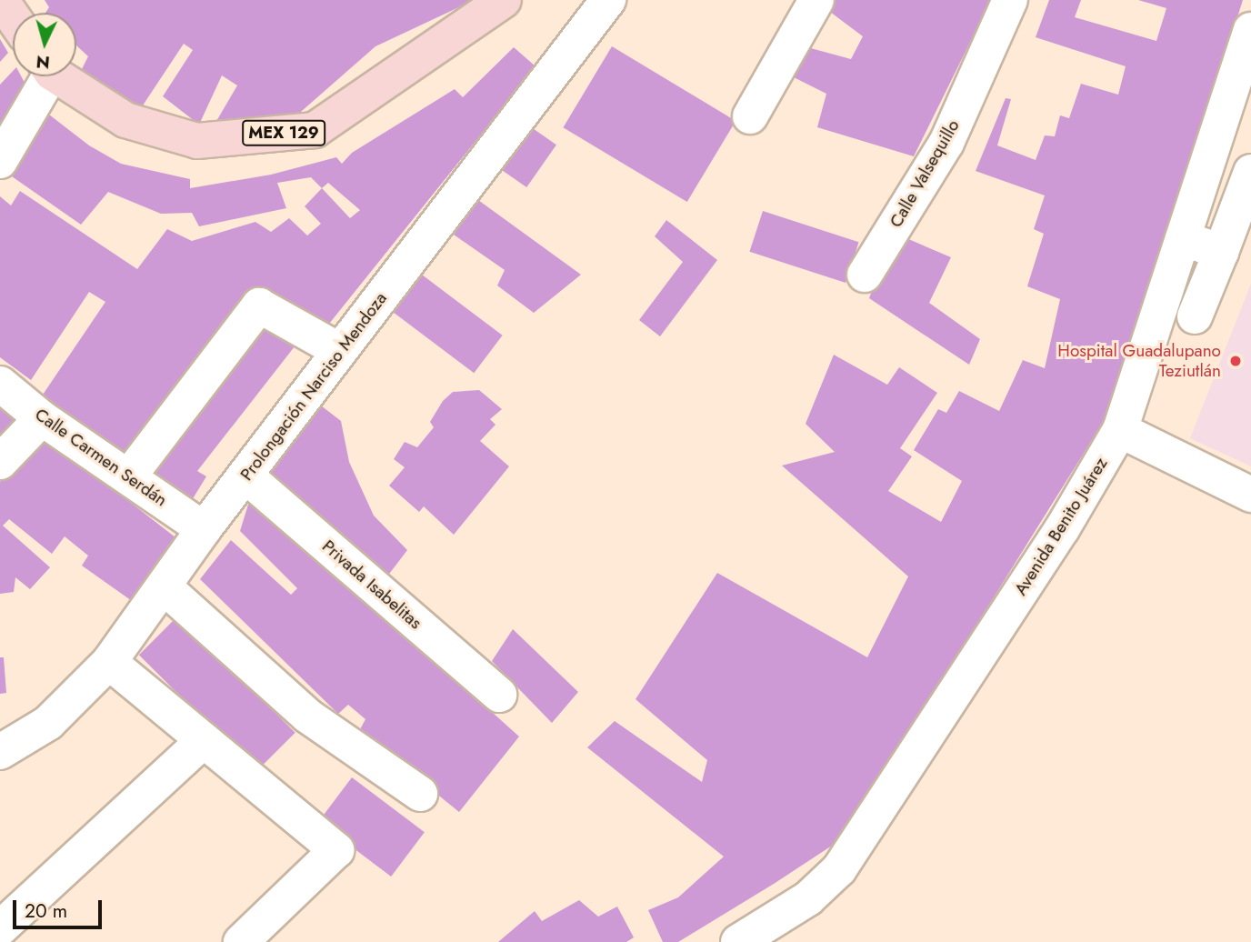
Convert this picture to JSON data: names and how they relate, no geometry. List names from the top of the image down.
{
  "streets": {
    "main road": ["MEX 129"],
    "street": [
      "Calle Valsequillo",
      "Prolongación Narciso Mendoza",
      "Calle Carmen Serdán",
      "Avenida Benito Juárez",
      "Privada Isabelitas"
    ]
  },
  "crossings": [
    ["Prolongación Narciso Mendoza", "Calle Carmen Serdán"],
    ["Prolongación Narciso Mendoza", "Privada Isabelitas"]
  ],
  "places": ["Hospital Guadalupano Teziutlán"],
  "scale_bar": "20 m",
  "north": "bottom"
}
